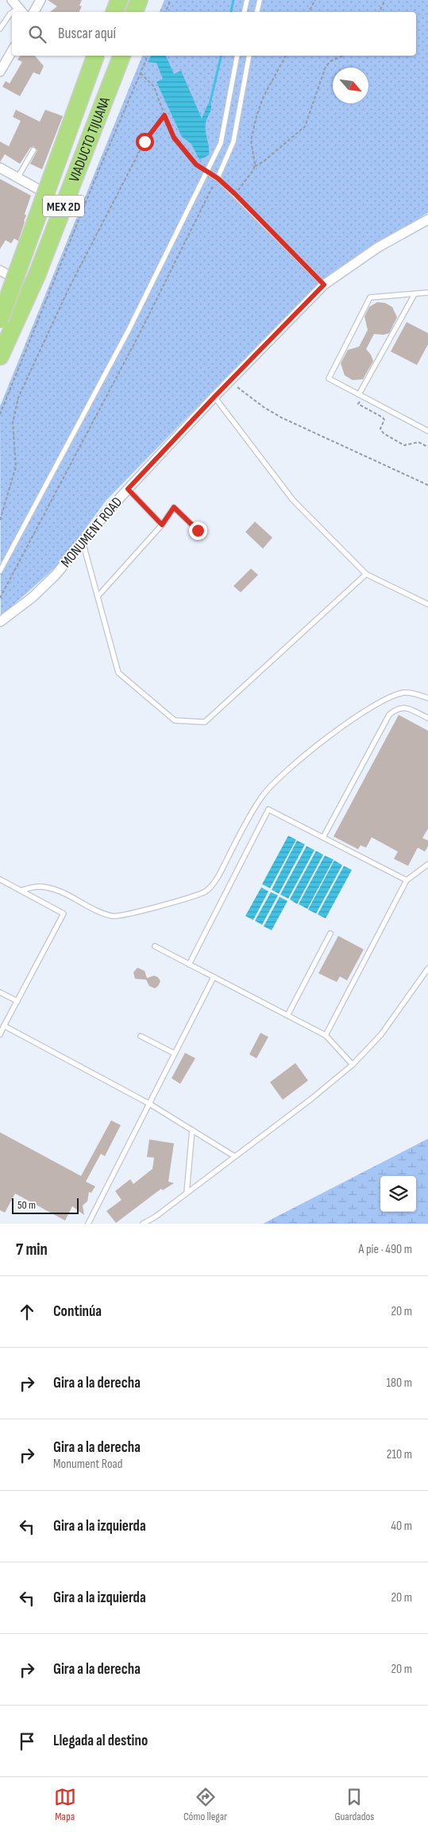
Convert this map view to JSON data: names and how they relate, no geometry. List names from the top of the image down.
{
  "streets": {
    "highway": ["VIADUCTO TIJUANA", "MEX 2D"],
    "street": ["MONUMENT ROAD"]
  },
  "scale_bar": "50 m",
  "north": "bottom right",
  "page": {
    "search": "Buscar aquí",
    "scale": "50 m",
    "heading": ["7 min", "A pie · 490 m"],
    "list": [
      ["Continúa", "20 m"],
      ["Gira a la derecha", "180 m"],
      ["Gira a la derecha", "Monument Road", "210 m"],
      ["Gira a la izquierda", "40 m"],
      ["Gira a la izquierda", "20 m"],
      ["Gira a la derecha", "20 m"],
      "Llegada al destino"
    ],
    "nav": ["Mapa", "Cómo llegar", "Guardados"]
  }
}
